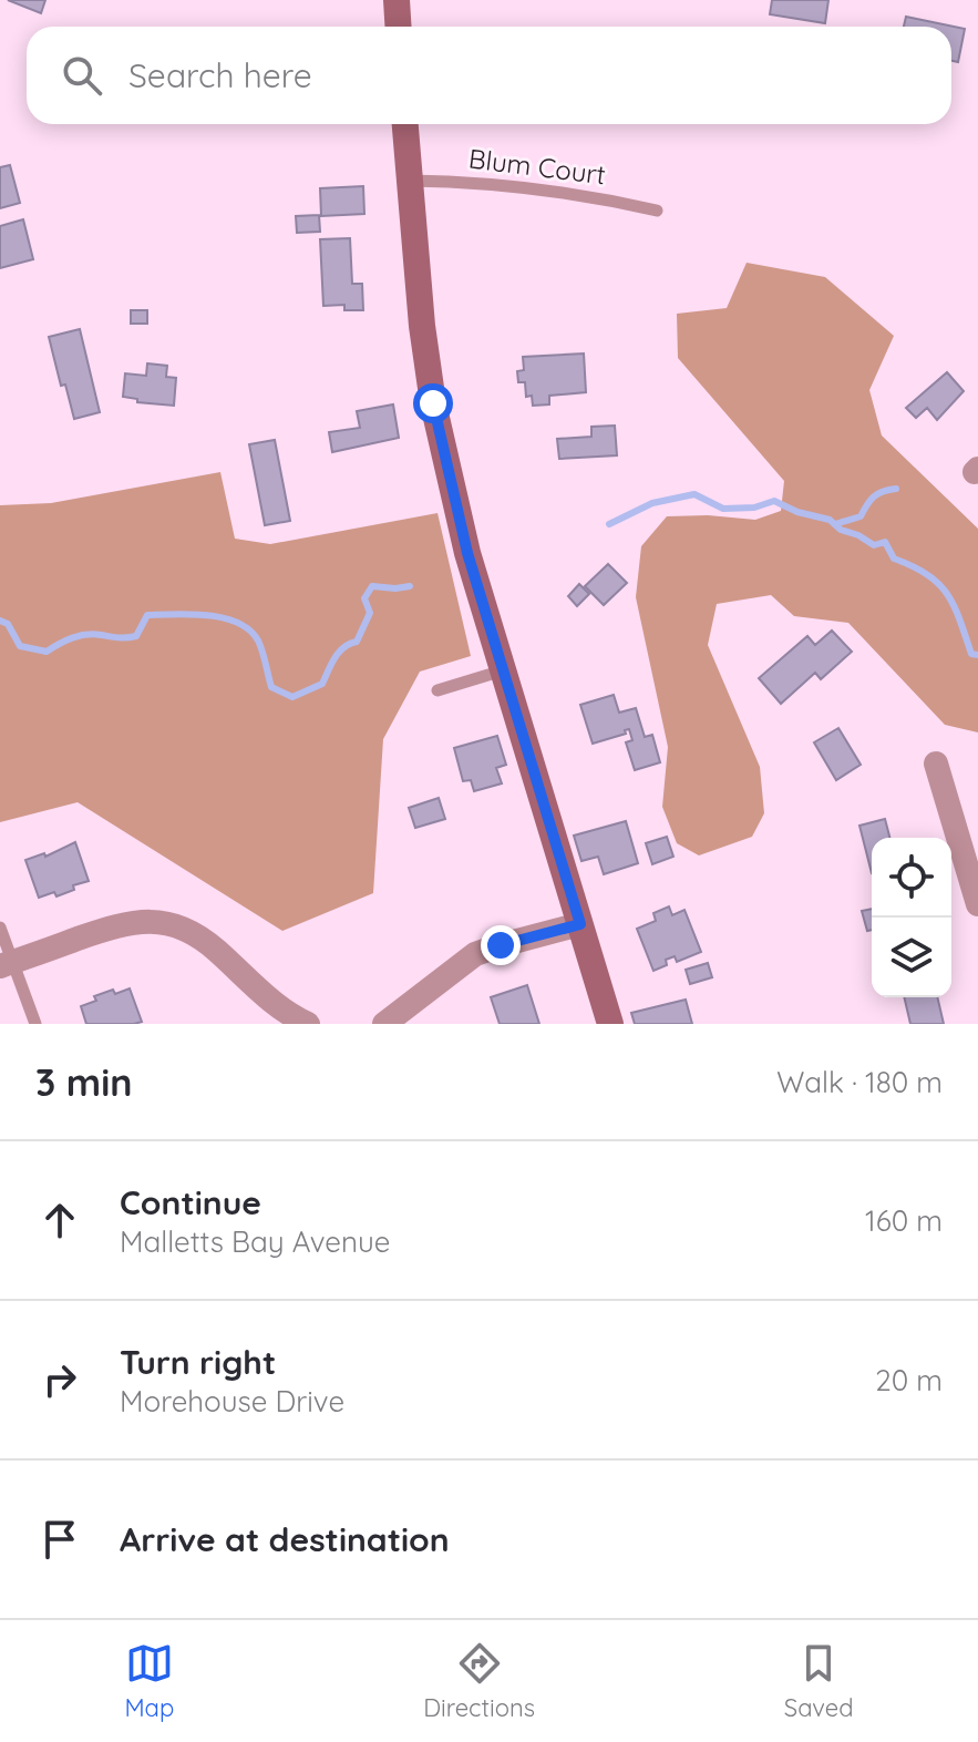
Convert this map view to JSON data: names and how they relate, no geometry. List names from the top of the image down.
{
  "streets": {
    "lane": ["Blum Court"]
  },
  "page": {
    "search": "Search here",
    "heading": ["3 min", "Walk · 180 m"],
    "list": [
      ["Continue", "Malletts Bay Avenue", "160 m"],
      ["Turn right", "Morehouse Drive", "20 m"],
      "Arrive at destination"
    ],
    "nav": ["Map", "Directions", "Saved"]
  }
}
